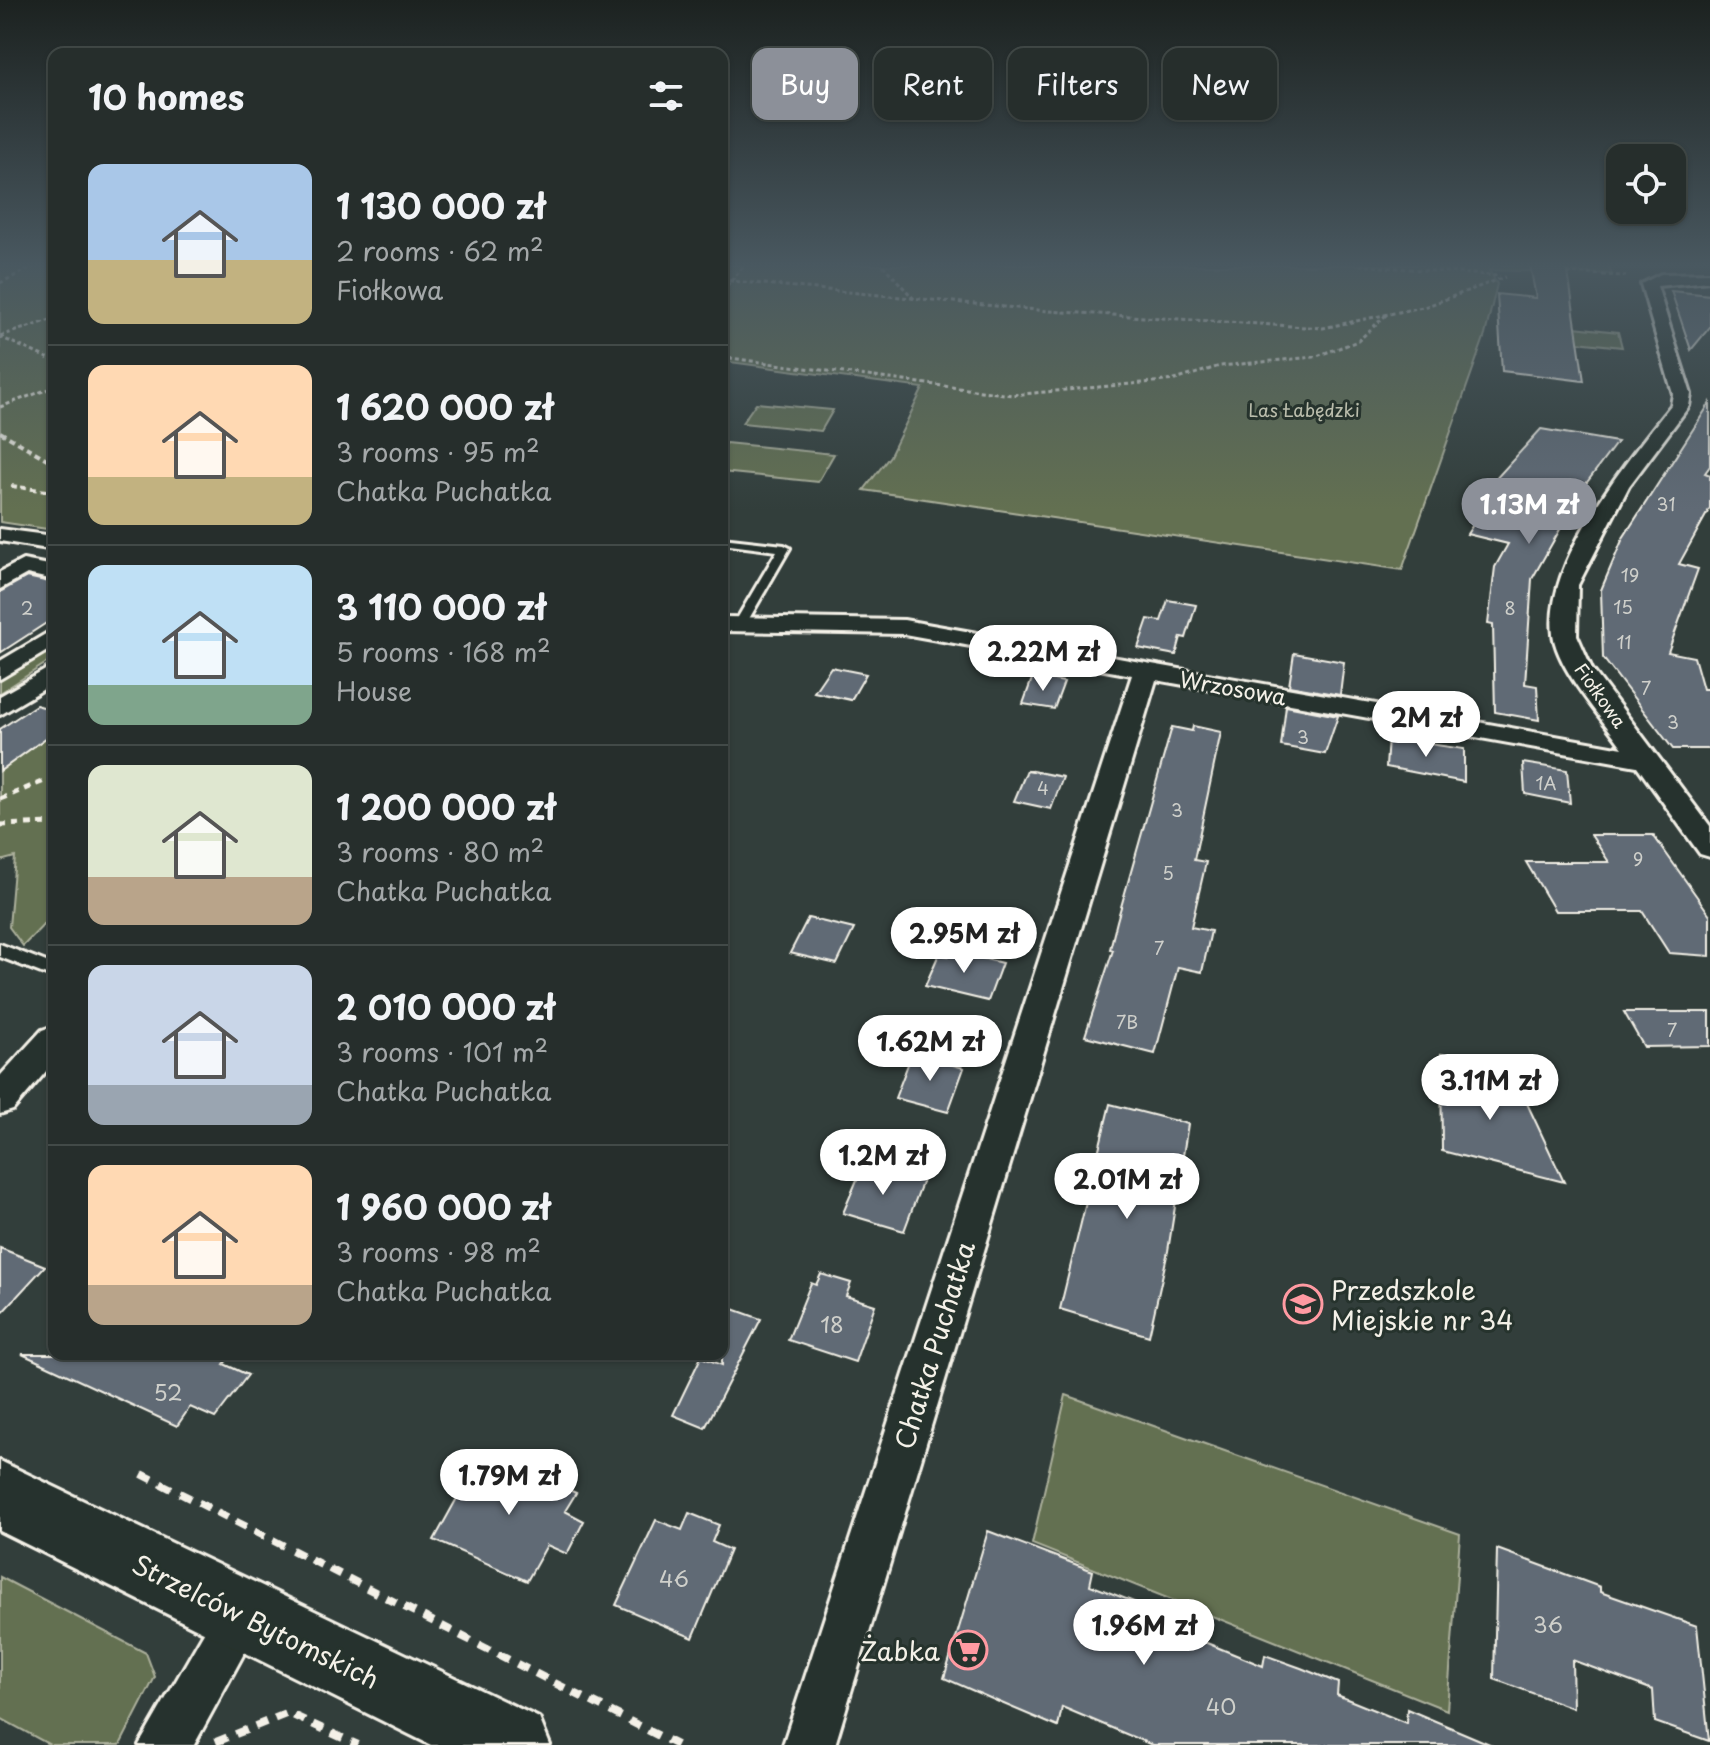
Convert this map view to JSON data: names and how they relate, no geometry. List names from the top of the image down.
{
  "streets": {
    "street": [
      "Wrzosowa",
      "Fiołkowa",
      "Chatka Puchatka",
      "Strzelców Bytomskich"
    ]
  },
  "crossings": [
    ["Wrzosowa", "Fiołkowa"],
    ["Wrzosowa", "Chatka Puchatka"]
  ],
  "parks": ["Las Łabędzki"],
  "places": {
    "school or university": ["Przedszkole Miejskie nr 34"],
    "supermarket": ["Żabka"]
  },
  "house_numbers": [
    "31",
    "19",
    "15",
    "2",
    "8",
    "11",
    "7",
    "3",
    "3",
    "1A",
    "4",
    "3",
    "9",
    "5",
    "7",
    "7B",
    "7",
    "18",
    "52",
    "46",
    "36",
    "40"
  ],
  "page": {
    "chip": [
      "Buy",
      "Rent",
      "Filters",
      "New"
    ],
    "heading": "10 homes",
    "list": [
      {
        "name": "1 130 000 zł",
        "note": "2 rooms · 62 m² · Fiołkowa"
      },
      {
        "name": "1 620 000 zł",
        "note": "3 rooms · 95 m² · Chatka Puchatka"
      },
      {
        "name": "3 110 000 zł",
        "note": "5 rooms · 168 m² · House"
      },
      {
        "name": "1 200 000 zł",
        "note": "3 rooms · 80 m² · Chatka Puchatka"
      },
      {
        "name": "2 010 000 zł",
        "note": "3 rooms · 101 m² · Chatka Puchatka"
      },
      {
        "name": "1 960 000 zł",
        "note": "3 rooms · 98 m² · Chatka Puchatka"
      }
    ],
    "price": [
      "1.13M zł",
      "2.22M zł",
      "2M zł",
      "2.95M zł",
      "1.62M zł",
      "3.11M zł",
      "1.2M zł",
      "2.01M zł",
      "1.79M zł",
      "1.96M zł"
    ]
  }
}
